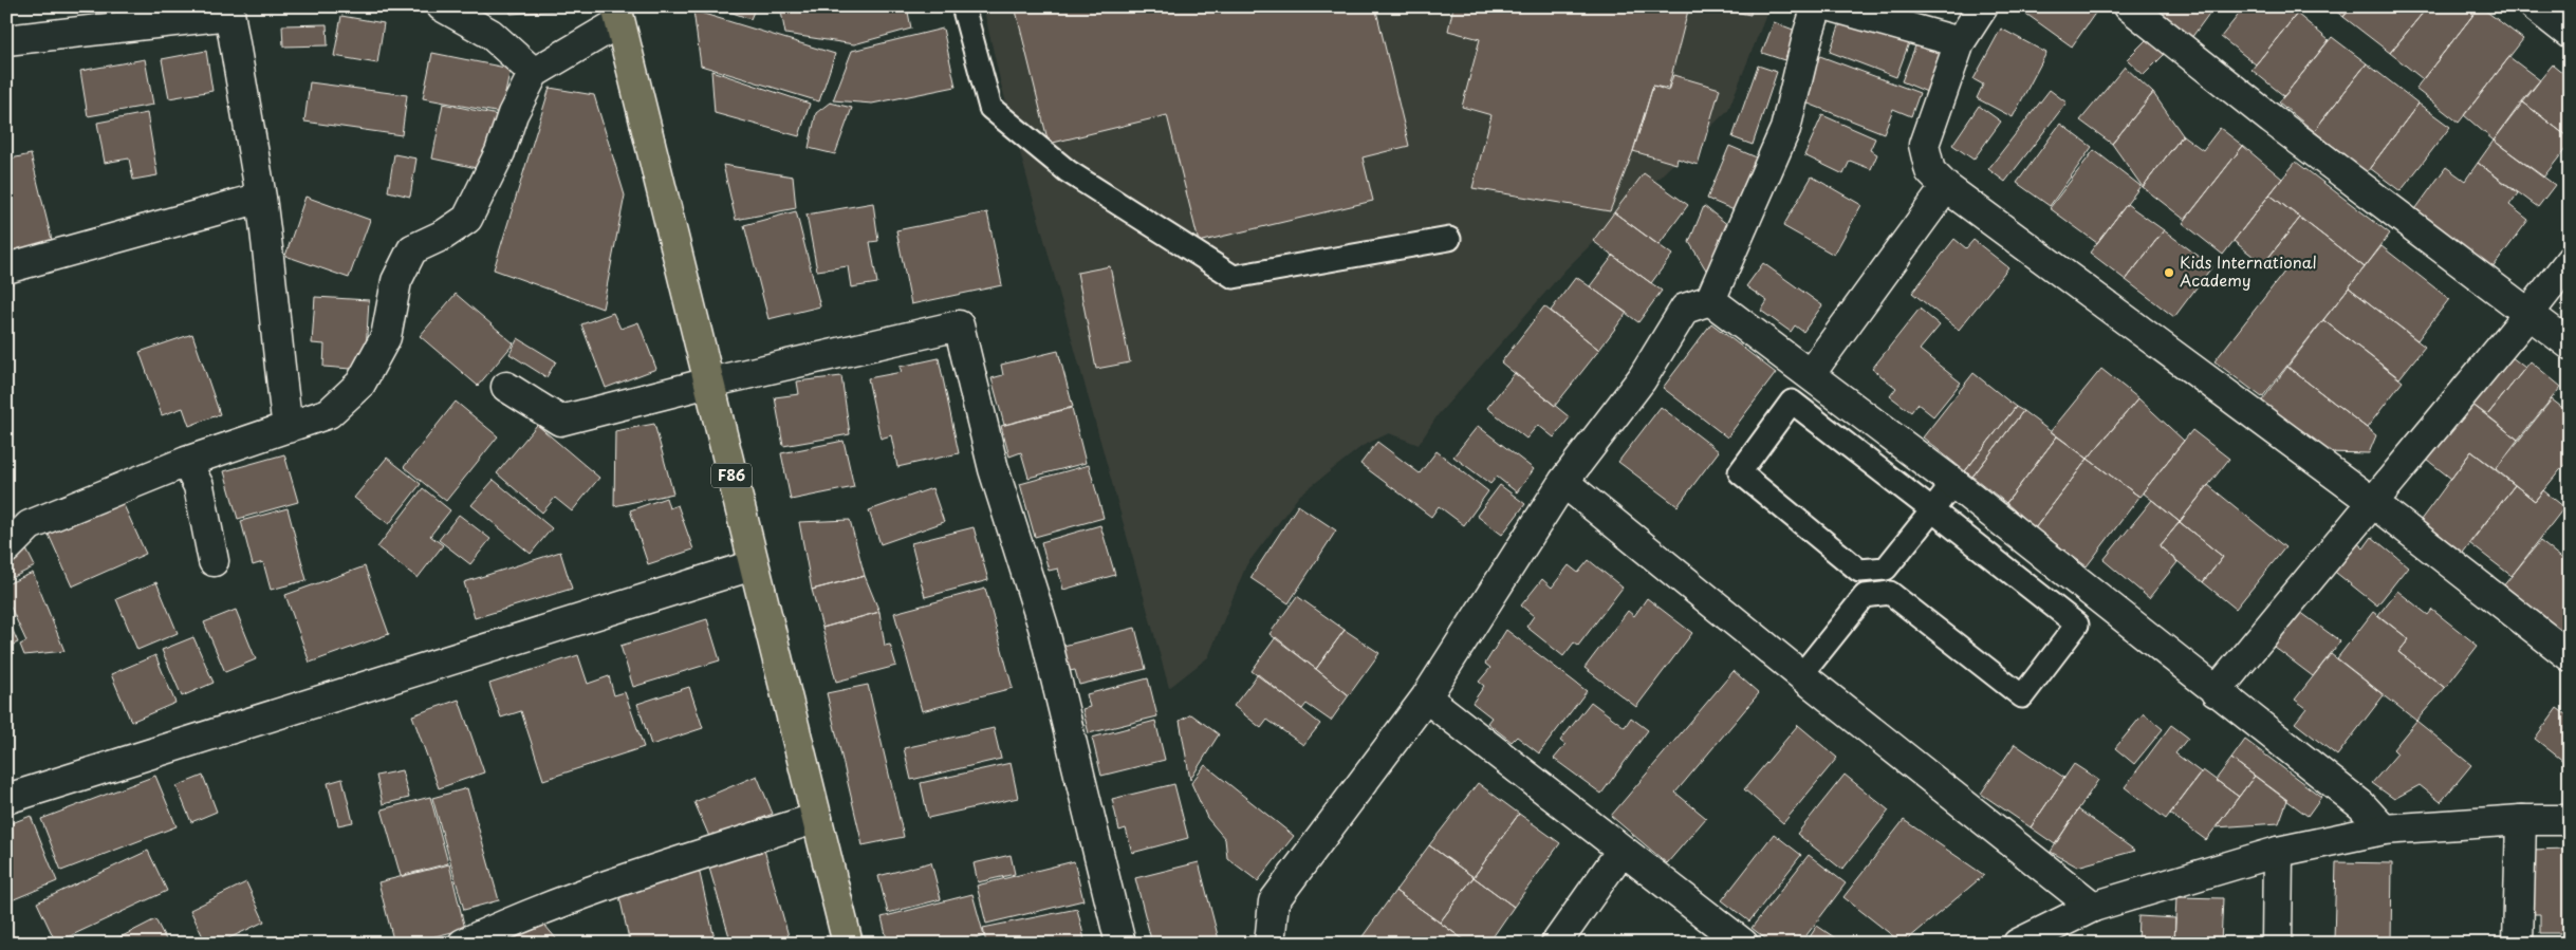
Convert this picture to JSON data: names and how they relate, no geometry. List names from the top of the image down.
{
  "streets": {
    "main road": ["F86"]
  },
  "places": ["Kids International Academy"]
}
